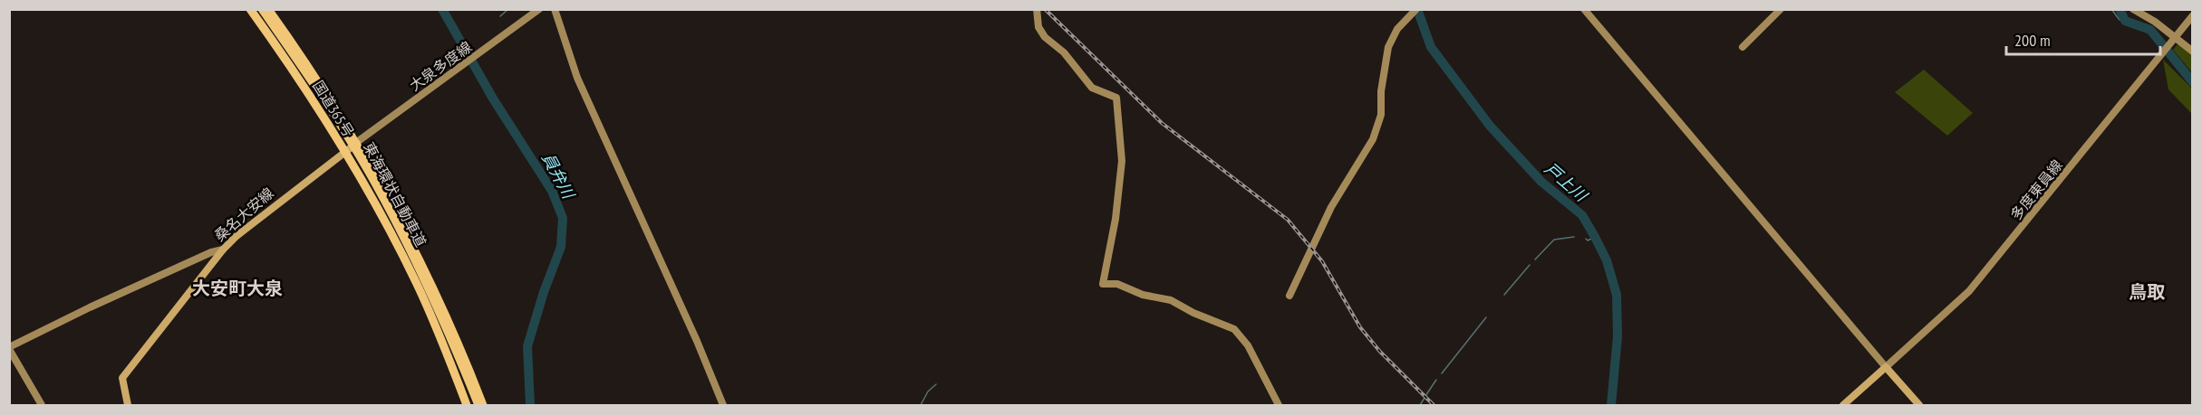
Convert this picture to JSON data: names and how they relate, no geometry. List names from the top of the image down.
{
  "streets": {
    "highway": ["国道365号", "東海環状自動車道"],
    "main road": ["桑名大安線"],
    "street": ["大泉多度線", "多度東員線"]
  },
  "crossings": [
    ["大泉多度線", "国道365号"],
    ["大泉多度線", "桑名大安線"],
    ["国道365号", "桑名大安線"]
  ],
  "districts": ["大安町大泉", "鳥取"],
  "water": ["員弁川", "戸上川"],
  "scale_bar": "200 m"
}
